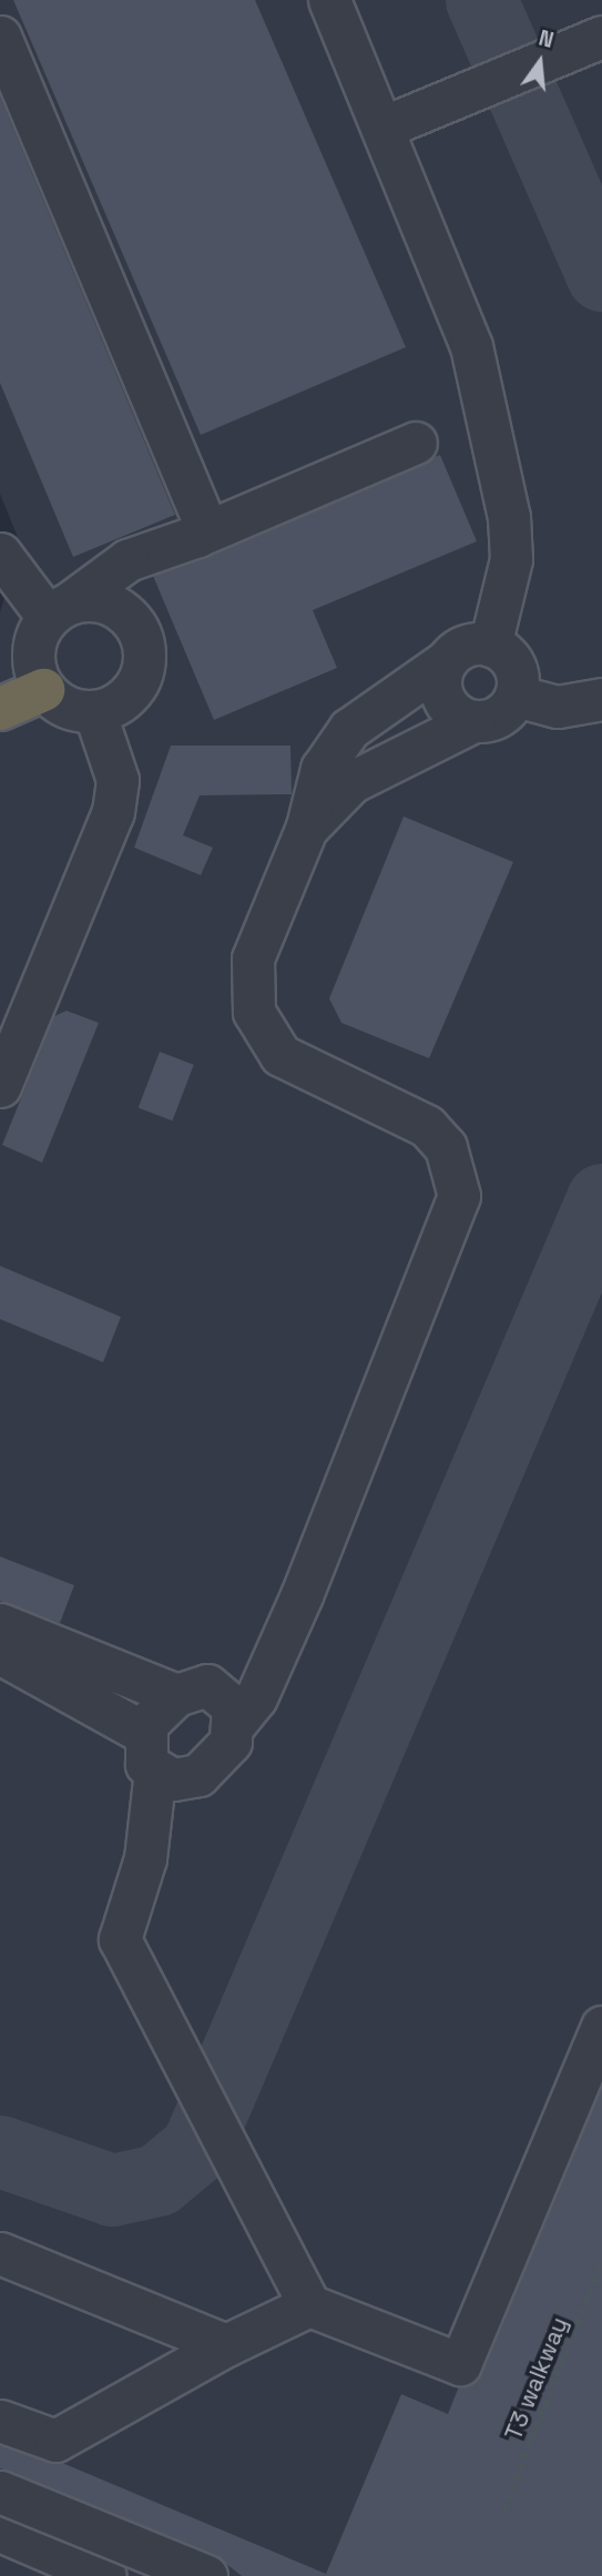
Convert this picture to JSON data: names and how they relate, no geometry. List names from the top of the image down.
{
  "streets": {
    "path": ["T3 walkway"]
  },
  "north": "top"
}
